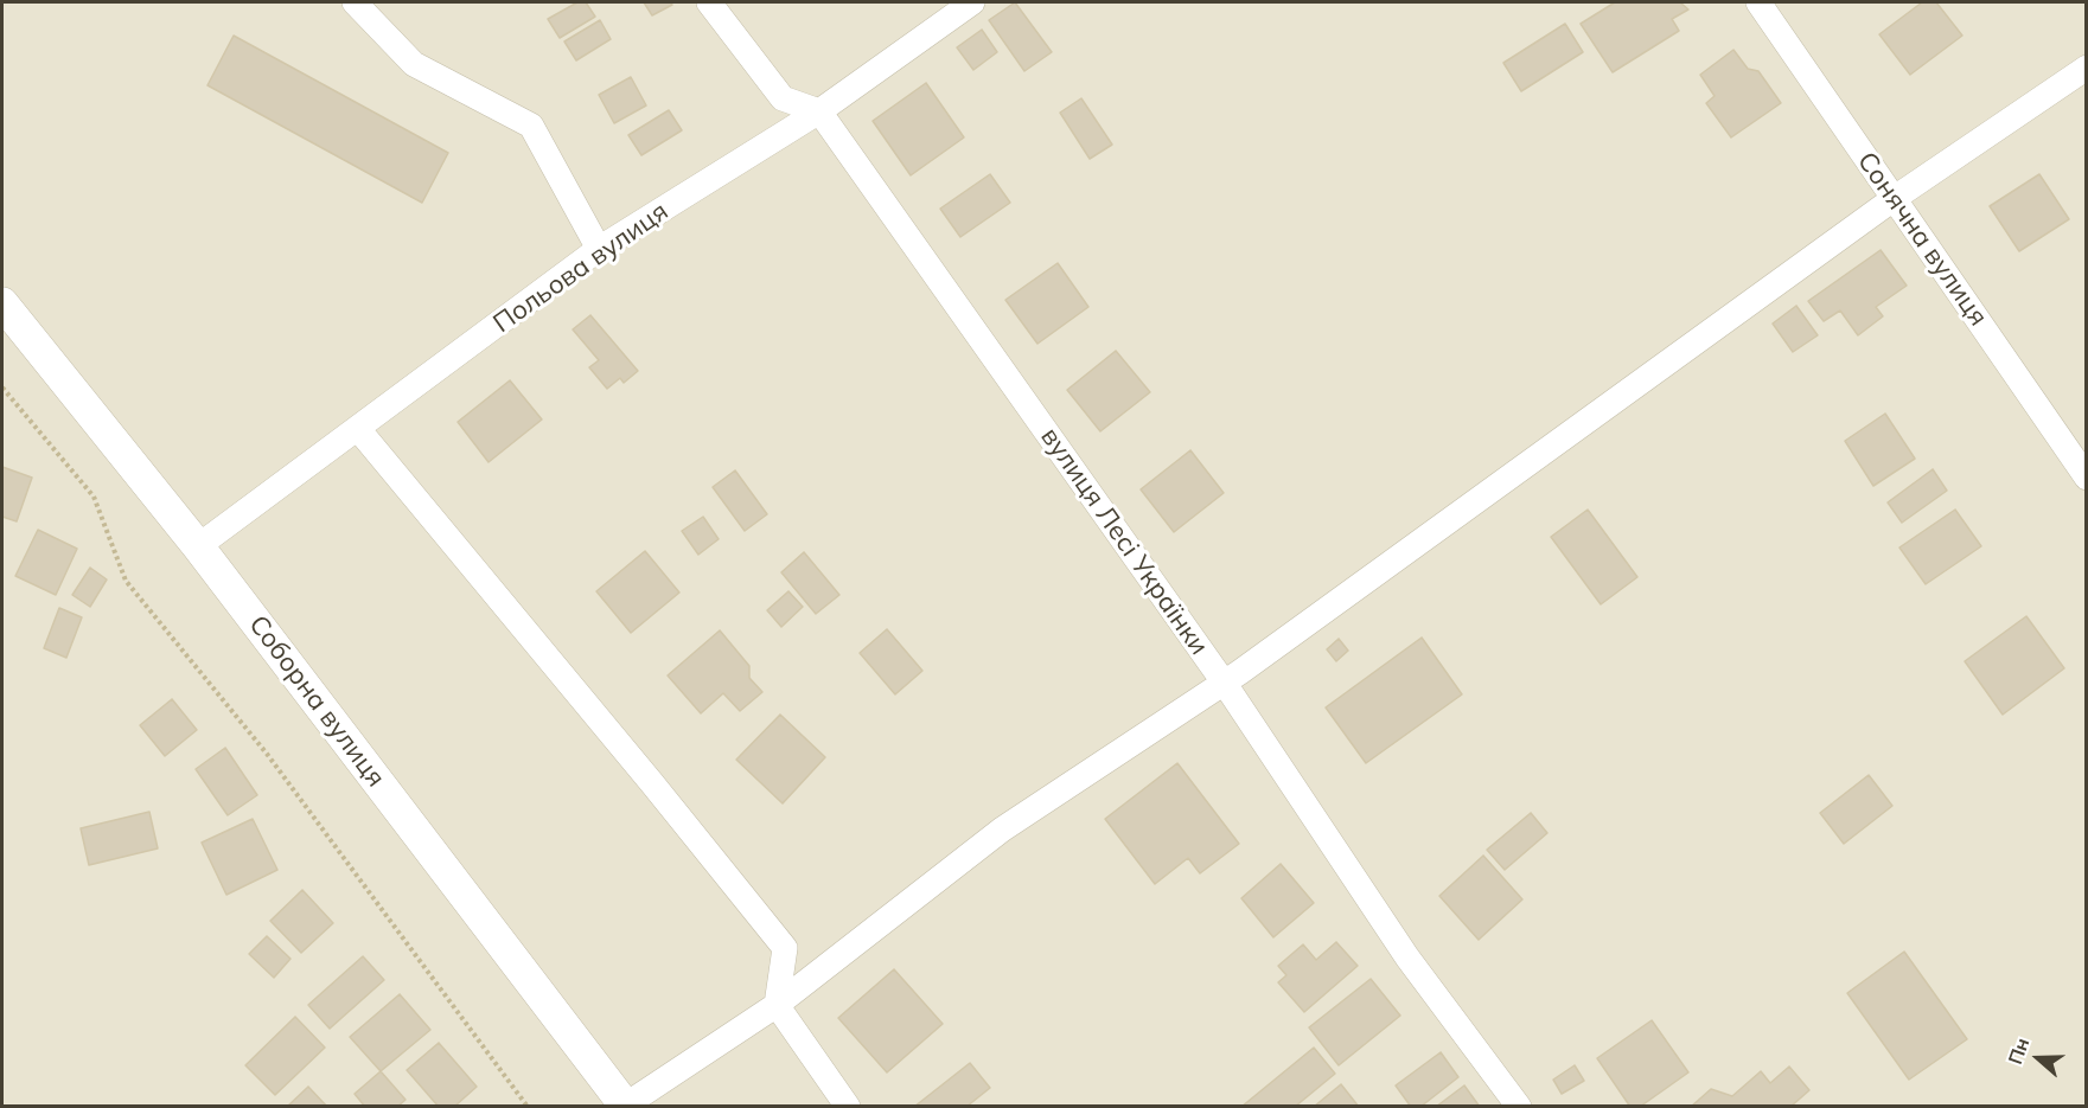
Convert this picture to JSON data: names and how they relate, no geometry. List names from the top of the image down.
{
  "streets": {
    "street": [
      "Сонячна вулиця",
      "Польова вулиця",
      "вулиця Лесі Українки",
      "Соборна вулиця"
    ]
  },
  "crossings": [
    ["Польова вулиця", "вулиця Лесі Українки"],
    ["Польова вулиця", "Соборна вулиця"]
  ],
  "north": "left"
}
